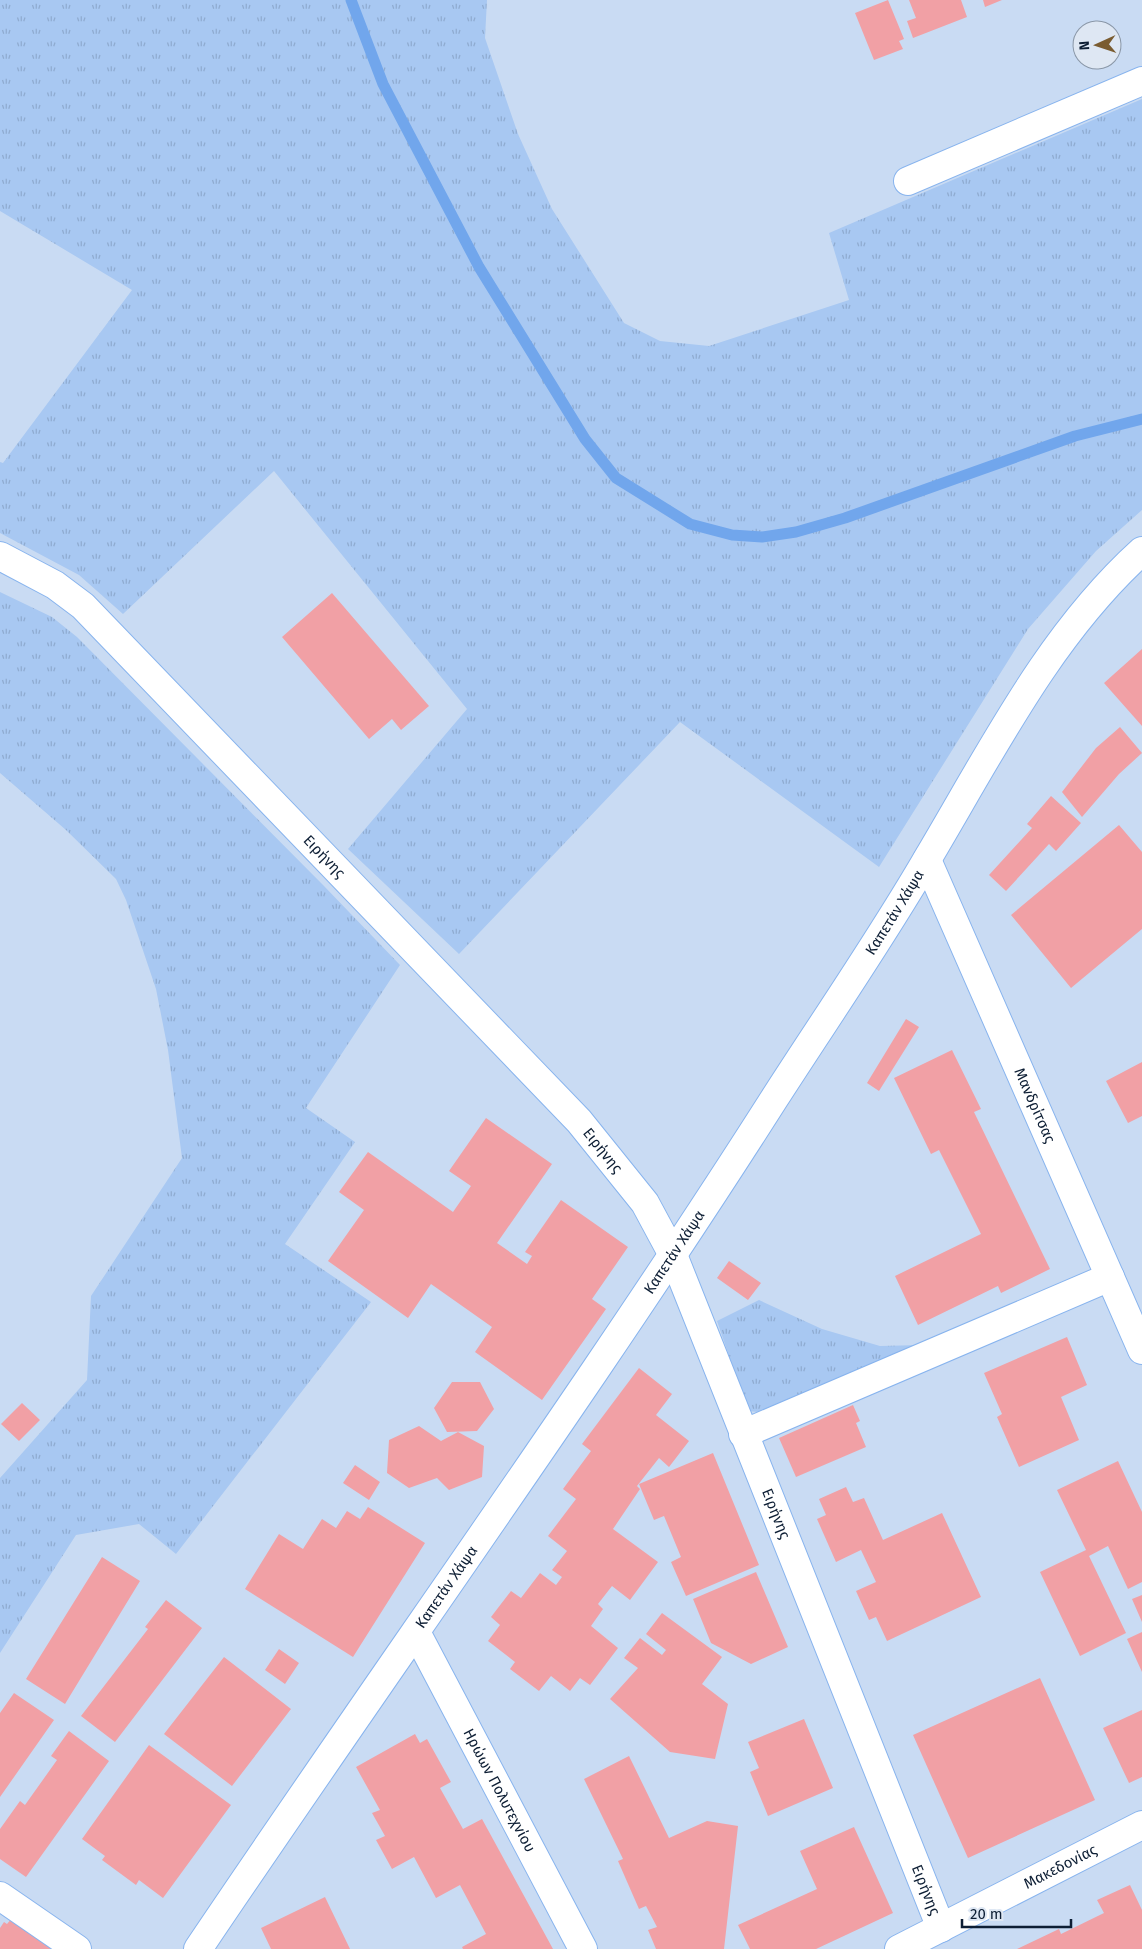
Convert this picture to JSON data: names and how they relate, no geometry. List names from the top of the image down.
{
  "streets": {
    "street": [
      "Ειρήνης",
      "Καπετάν Χάψα",
      "Μανδρίτσας",
      "Ηρώων Πολυτεχνίου",
      "Μακεδονίας"
    ]
  },
  "crossings": [
    ["Ειρήνης", "Καπετάν Χάψα"],
    ["Ειρήνης", "Μακεδονίας"],
    ["Καπετάν Χάψα", "Μανδρίτσας"],
    ["Καπετάν Χάψα", "Ηρώων Πολυτεχνίου"]
  ],
  "scale_bar": "20 m",
  "north": "left"
}
